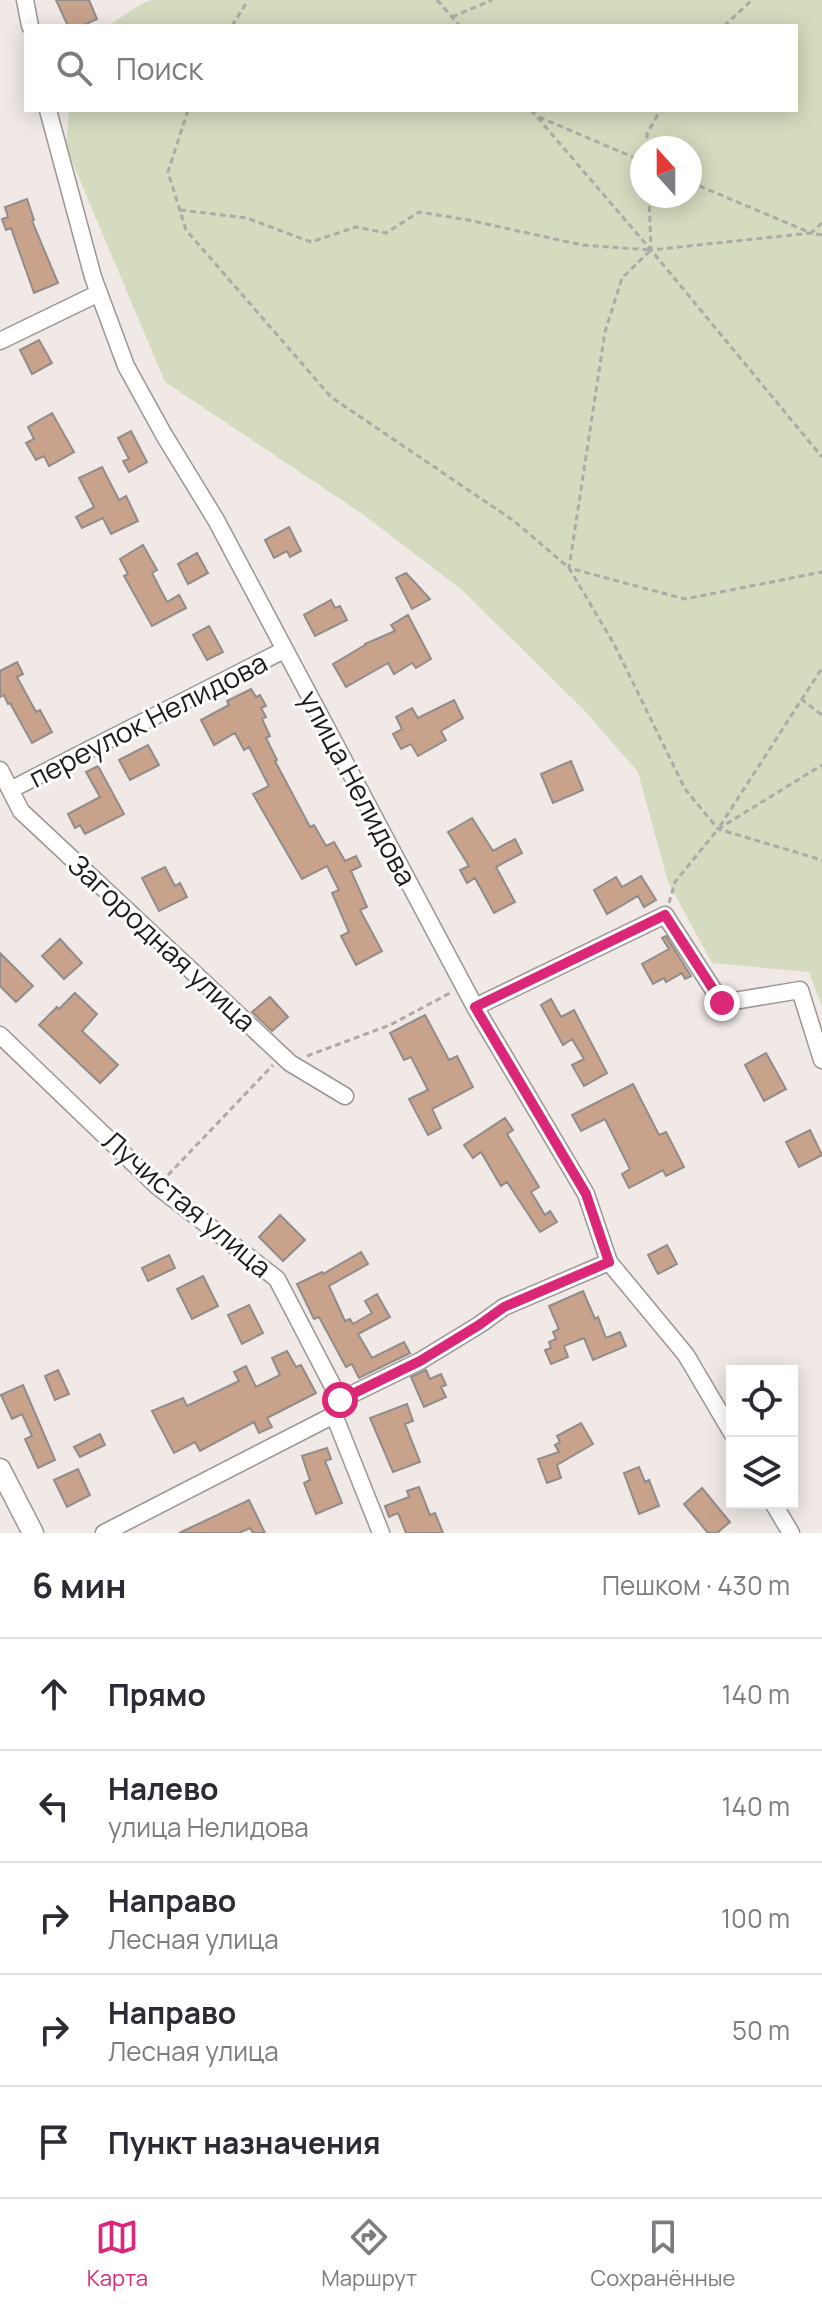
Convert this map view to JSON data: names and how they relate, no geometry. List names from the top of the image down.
{
  "streets": {
    "street": [
      "переулок Нелидова",
      "улица Нелидова",
      "Загородная улица",
      "Лучистая улица"
    ]
  },
  "crossings": [
    ["переулок Нелидова", "улица Нелидова"],
    ["переулок Нелидова", "Загородная улица"]
  ],
  "north": "top",
  "page": {
    "search": "Поиск",
    "heading": ["6 мин", "Пешком · 430 m"],
    "list": [
      ["Прямо", "140 m"],
      ["Налево", "улица Нелидова", "140 m"],
      ["Направо", "Лесная улица", "100 m"],
      ["Направо", "Лесная улица", "50 m"],
      "Пункт назначения"
    ],
    "nav": ["Карта", "Маршрут", "Сохранённые"]
  }
}
